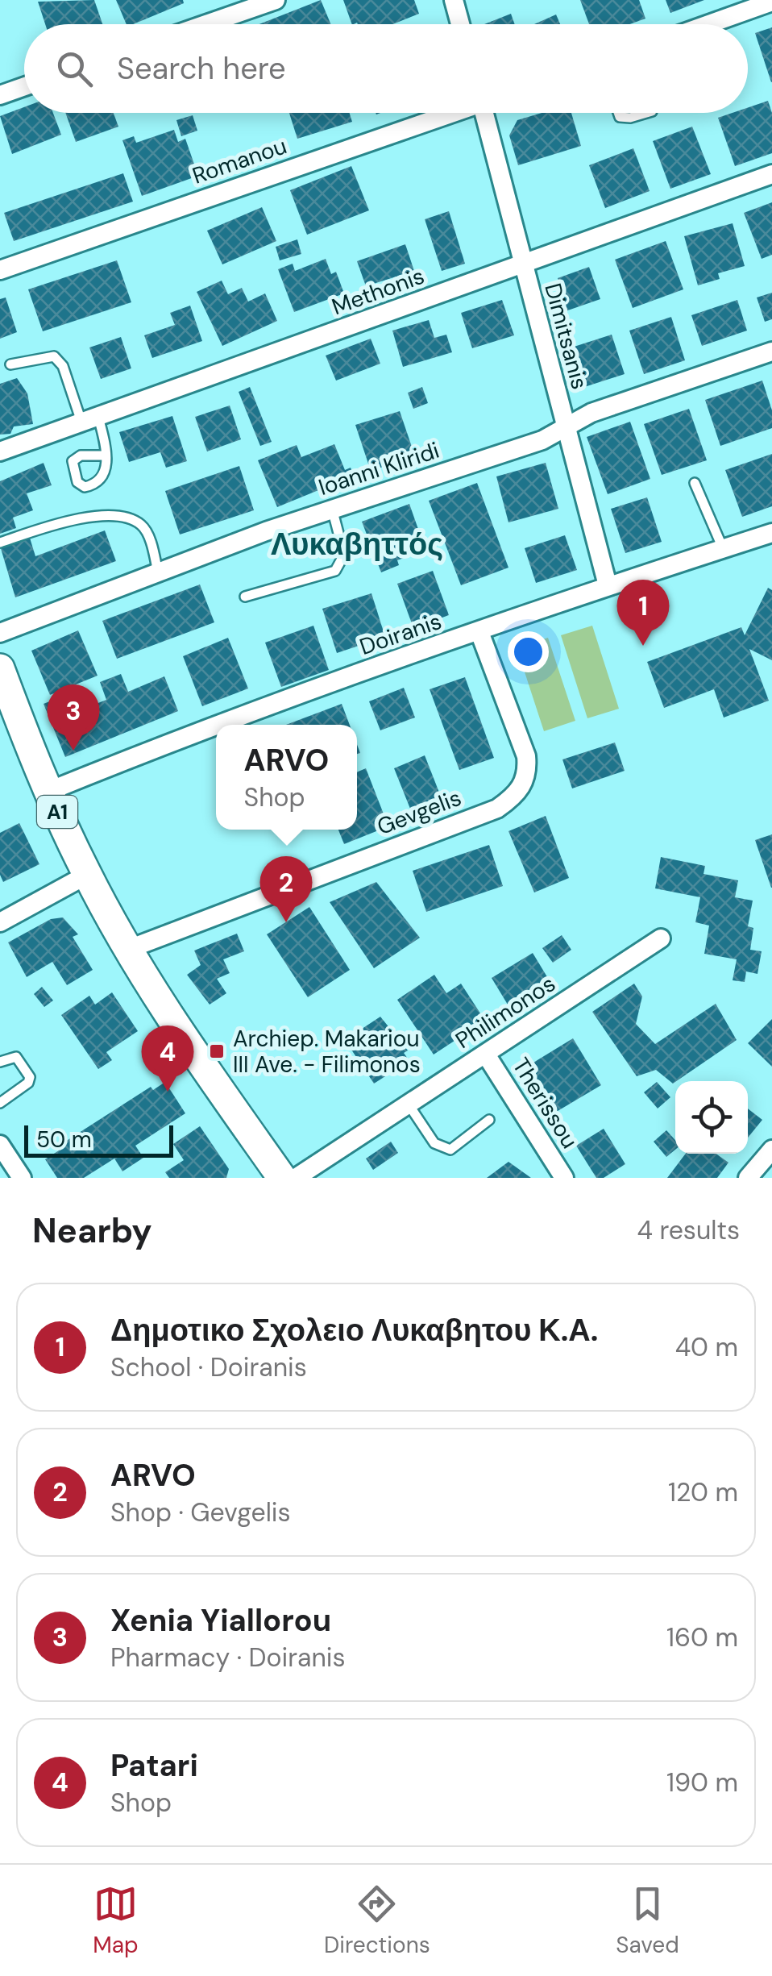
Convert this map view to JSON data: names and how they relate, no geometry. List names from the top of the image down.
{
  "streets": {
    "main road": ["A1"],
    "street": [
      "Romanou",
      "Methonis",
      "Dimitsanis",
      "Ioanni Kliridi",
      "Doiranis",
      "Gevgelis",
      "Philimonos",
      "Therissou"
    ]
  },
  "crossings": [
    ["Methonis", "Dimitsanis"],
    ["Dimitsanis", "Ioanni Kliridi"],
    ["Dimitsanis", "Doiranis"],
    ["Doiranis", "A1"],
    ["Doiranis", "Gevgelis"],
    ["A1", "Gevgelis"],
    ["Philimonos", "Therissou"]
  ],
  "districts": ["Λυκαβηττός"],
  "places": {
    "transit": ["Archiep. Makariou III Ave. - Filimonos"]
  },
  "scale_bar": "50 m",
  "page": {
    "search": "Search here",
    "pins": [
      "1",
      "3",
      "2",
      "4"
    ],
    "popup": ["ARVO", "Shop"],
    "scale": "50 m",
    "heading": ["Nearby", "4 results"],
    "list": [
      {
        "mark": "1",
        "name": "Δημοτικο Σχολειο Λυκαβητου Κ.Α.",
        "note": "School · Doiranis",
        "value": "40 m"
      },
      {
        "mark": "2",
        "name": "ARVO",
        "note": "Shop · Gevgelis",
        "value": "120 m"
      },
      {
        "mark": "3",
        "name": "Xenia Yiallorou",
        "note": "Pharmacy · Doiranis",
        "value": "160 m"
      },
      {
        "mark": "4",
        "name": "Patari",
        "note": "Shop",
        "value": "190 m"
      }
    ],
    "nav": ["Map", "Directions", "Saved"]
  }
}
